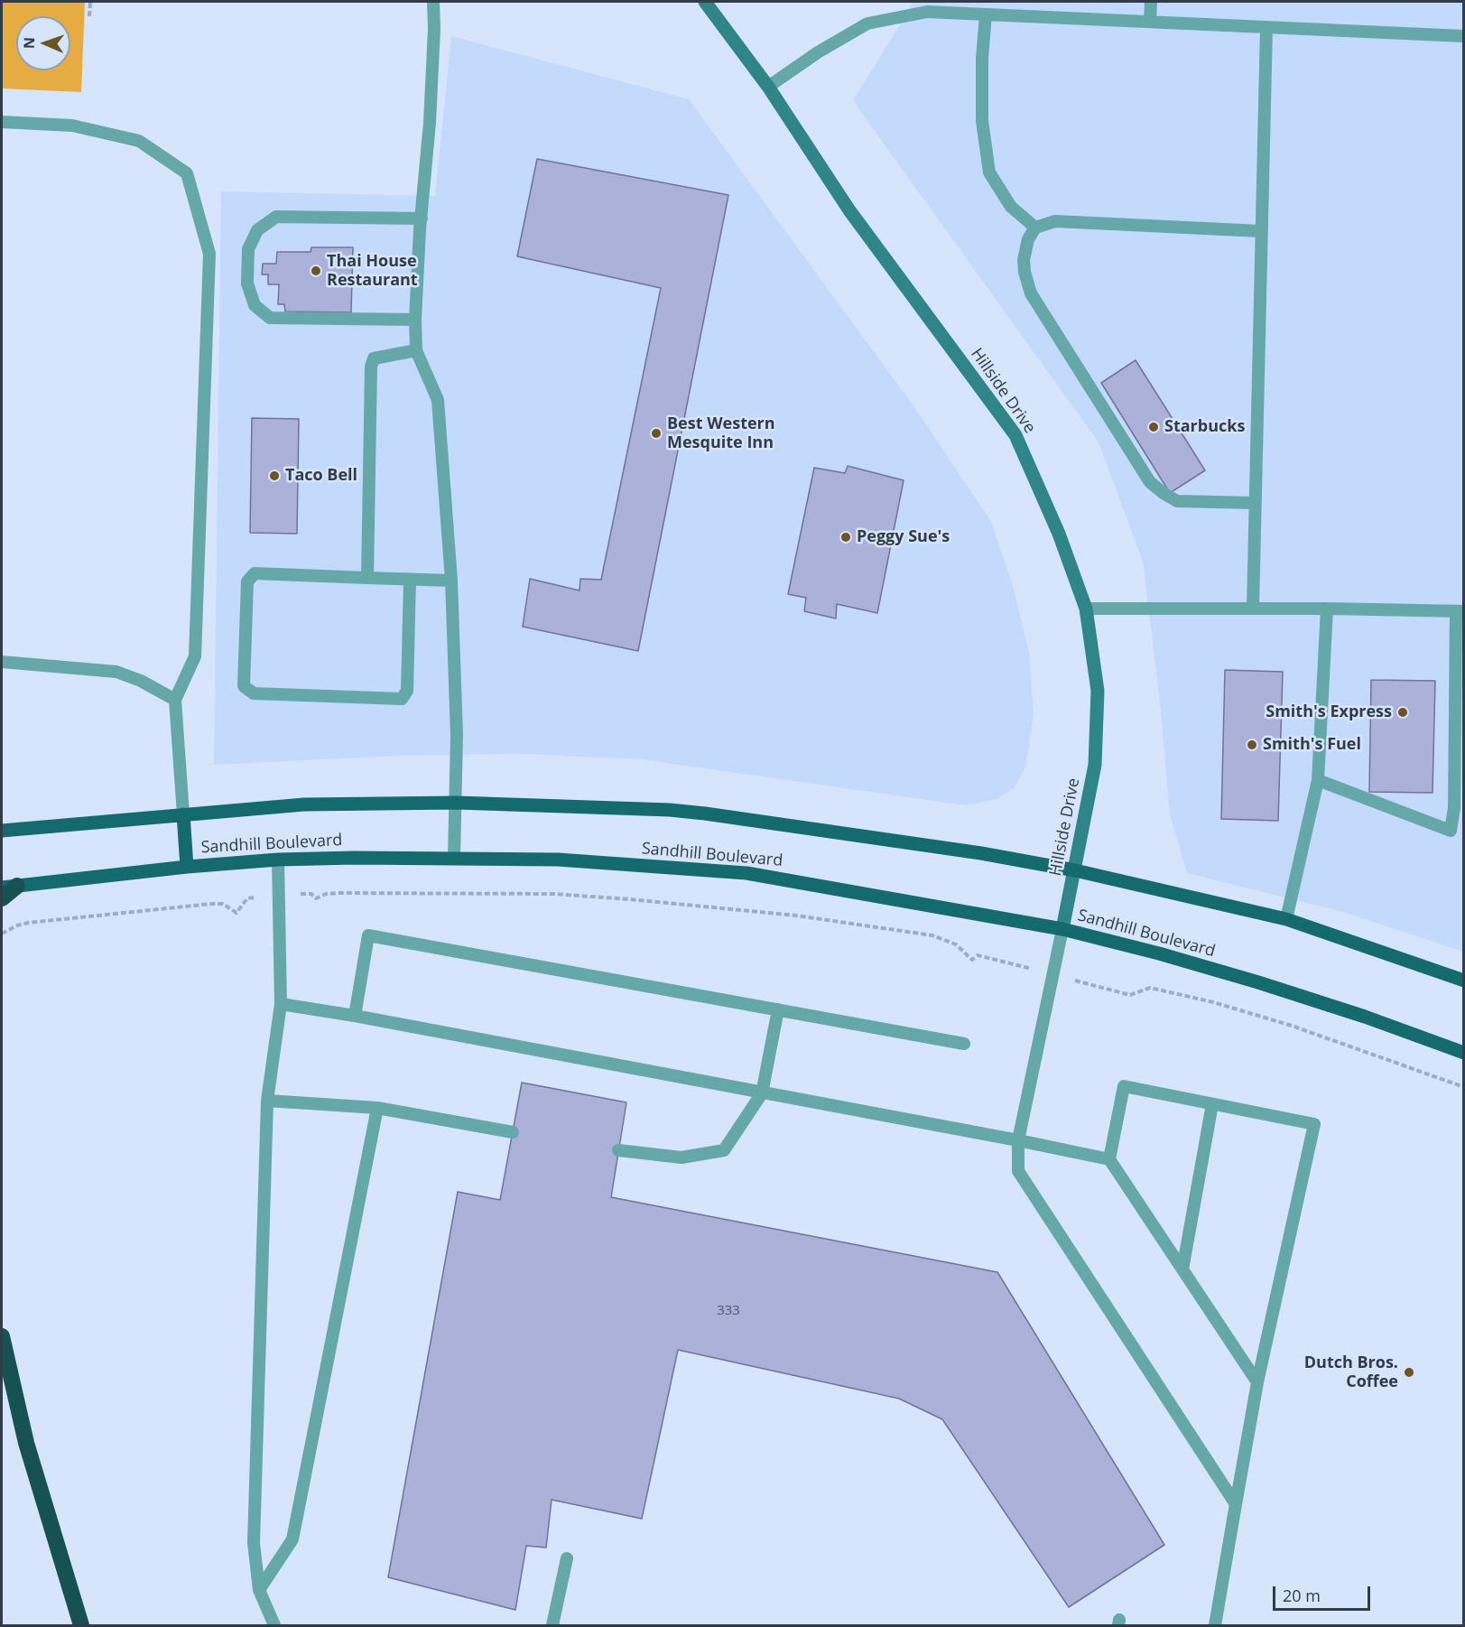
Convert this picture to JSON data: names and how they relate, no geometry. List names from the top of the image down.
{
  "streets": {
    "main road": ["Hillside Drive", "Sandhill Boulevard"]
  },
  "crossings": [
    ["Hillside Drive", "Sandhill Boulevard"]
  ],
  "places": [
    "Thai House Restaurant",
    "Starbucks",
    "Best Western Mesquite Inn",
    "Taco Bell",
    "Peggy Sue's",
    "Smith's Express",
    "Smith's Fuel",
    "Dutch Bros. Coffee"
  ],
  "house_numbers": ["333"],
  "scale_bar": "20 m",
  "north": "left"
}
